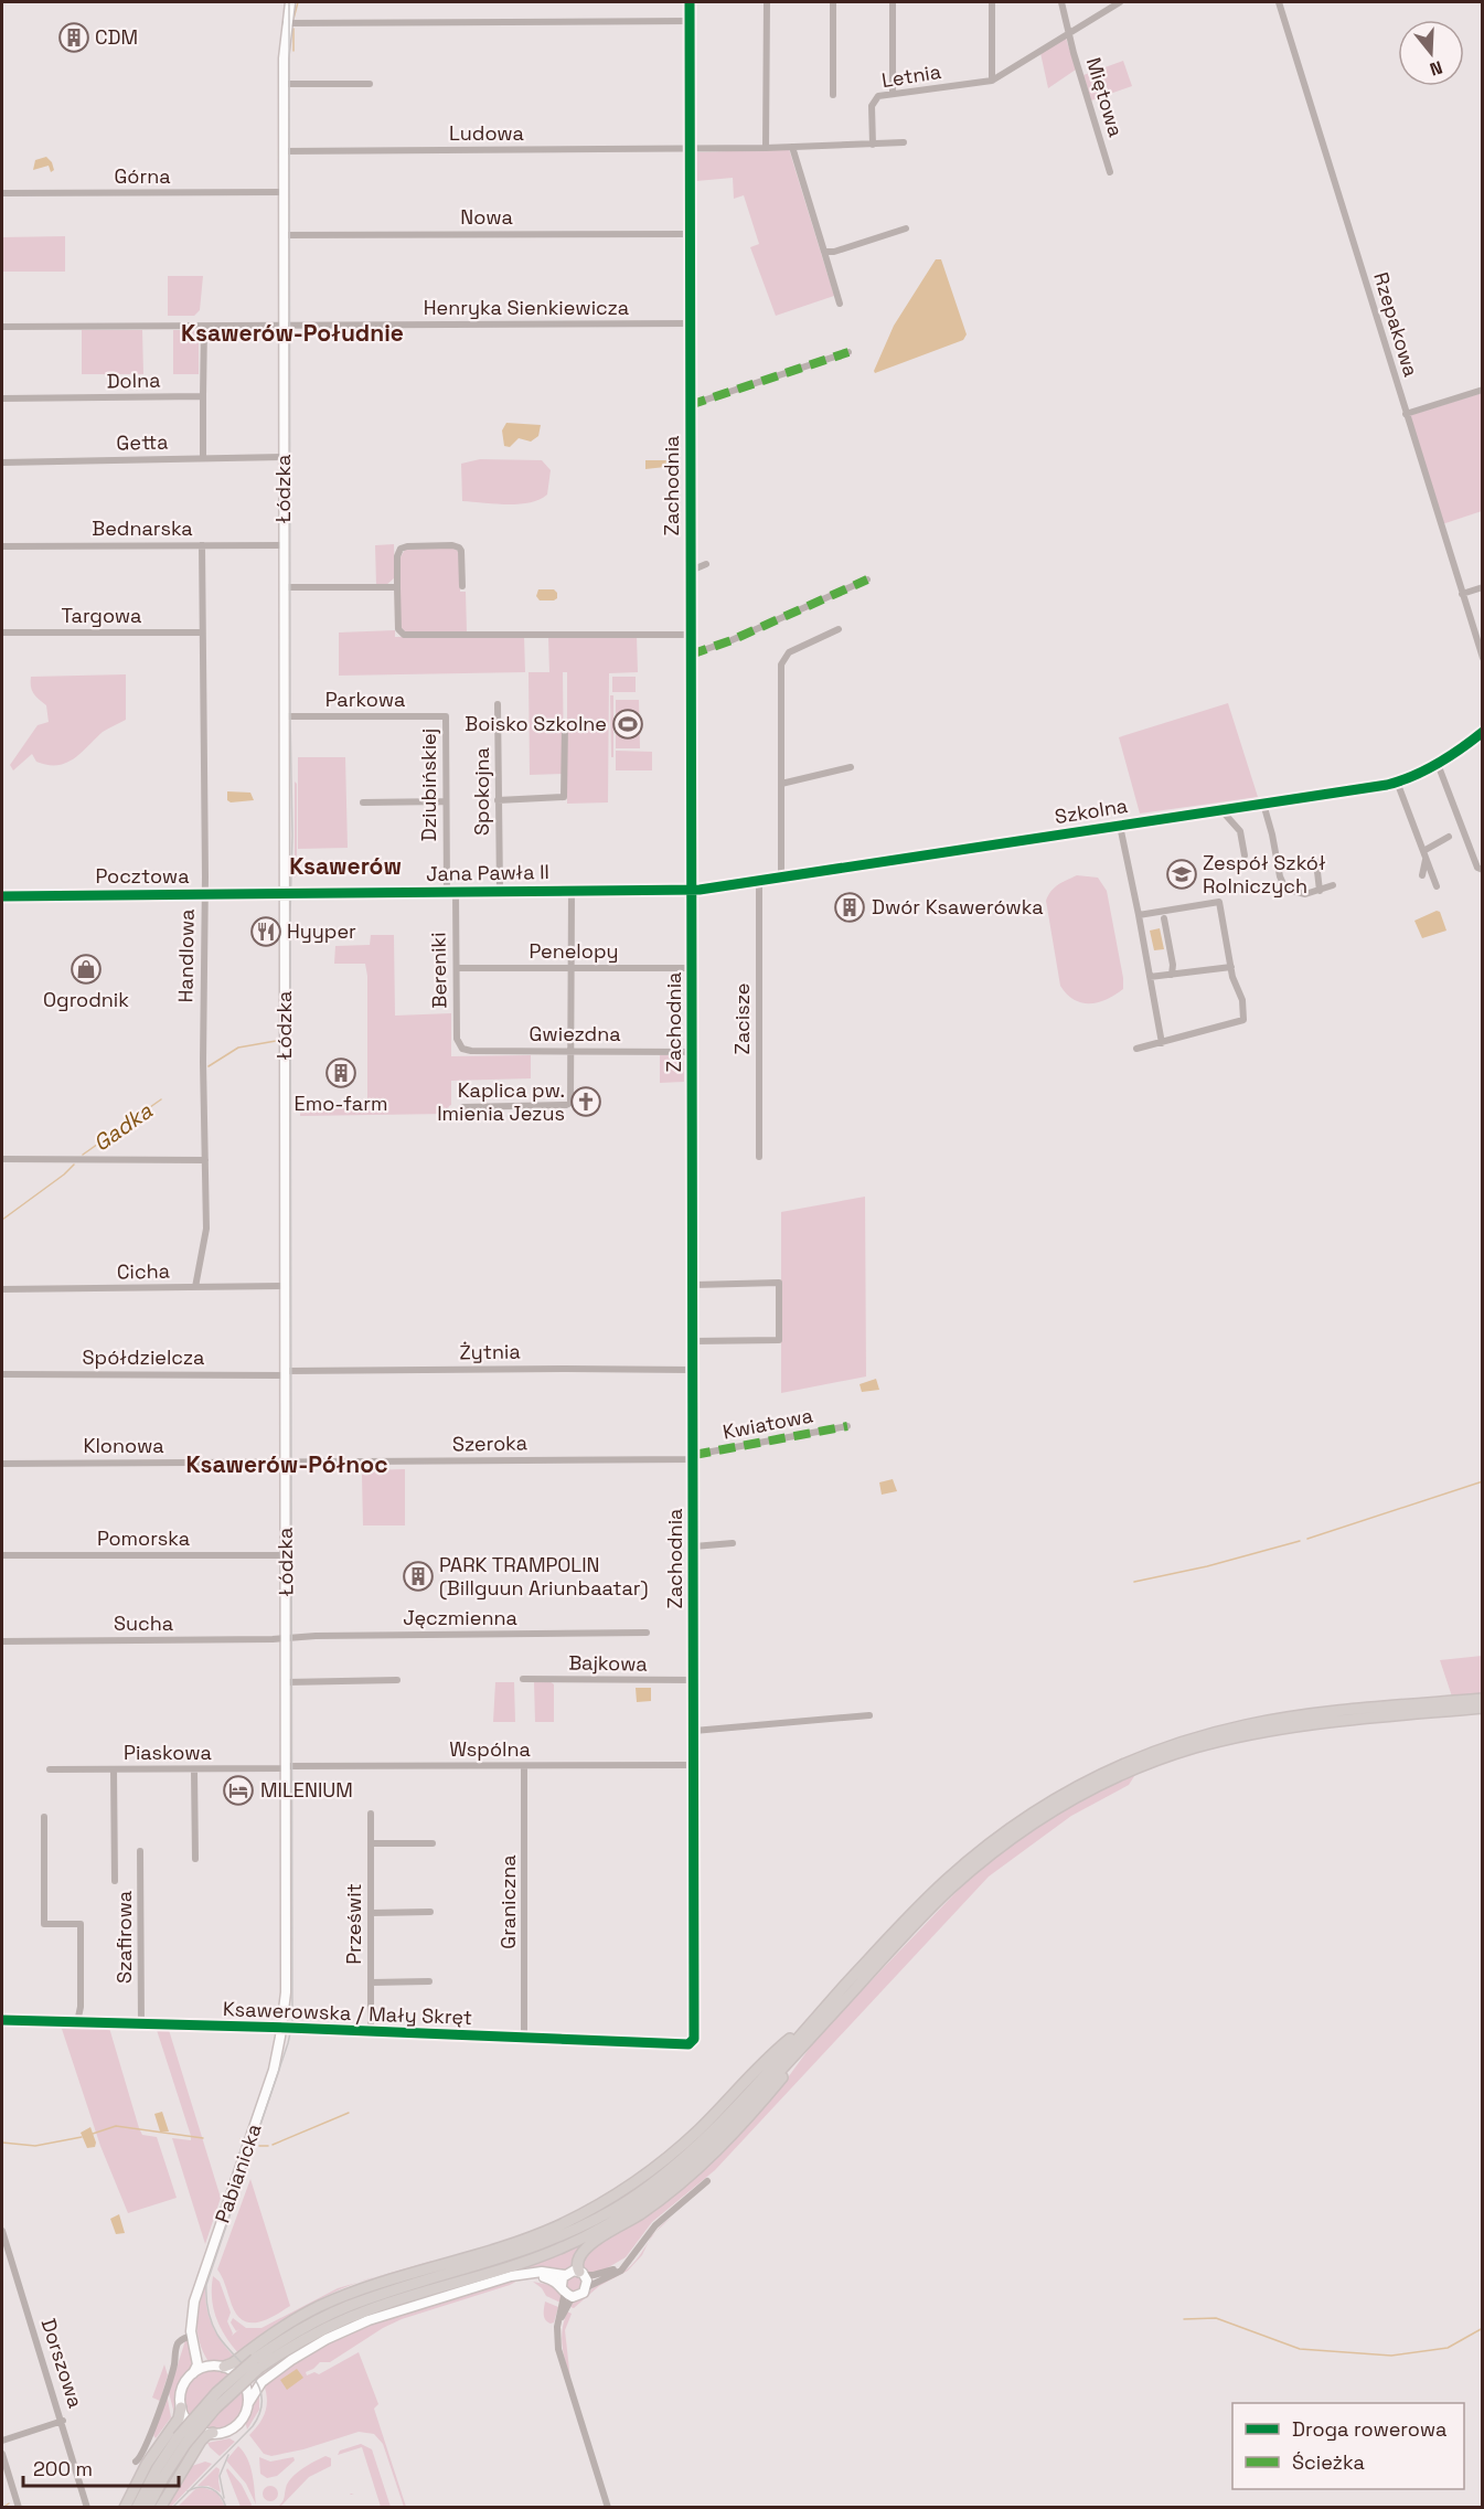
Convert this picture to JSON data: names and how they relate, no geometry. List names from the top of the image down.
{
  "streets": {
    "street": [
      "Letnia",
      "Miętowa",
      "Ludowa",
      "Górna",
      "Nowa",
      "Henryka Sienkiewicza",
      "Rzepakowa",
      "Dolna",
      "Getta",
      "Zachodnia",
      "Łódzka",
      "Bednarska",
      "Targowa",
      "Parkowa",
      "Dziubińskiej",
      "Spokojna",
      "Szkolna",
      "Jana Pawła II",
      "Pocztowa",
      "Penelopy",
      "Handlowa",
      "Bereniki",
      "Zacisze",
      "Gwiezdna",
      "Cicha",
      "Żytnia",
      "Spółdzielcza",
      "Kwiatowa",
      "Szeroka",
      "Klonowa",
      "Pomorska",
      "Jęczmienna",
      "Sucha",
      "Bajkowa",
      "Wspólna",
      "Piaskowa",
      "Graniczna",
      "Prześwit",
      "Szafirowa",
      "Ksawerowska / Mały Skręt",
      "Pabianicka",
      "Dorszowa"
    ]
  },
  "crossings": [
    ["Letnia", "Miętowa"],
    ["Ludowa", "Zachodnia"],
    ["Ludowa", "Łódzka"],
    ["Górna", "Łódzka"],
    ["Nowa", "Zachodnia"],
    ["Nowa", "Łódzka"],
    ["Henryka Sienkiewicza", "Zachodnia"],
    ["Henryka Sienkiewicza", "Łódzka"],
    ["Getta", "Łódzka"],
    ["Zachodnia", "Szkolna"],
    ["Zachodnia", "Jana Pawła II"],
    ["Zachodnia", "Penelopy"],
    ["Zachodnia", "Gwiezdna"],
    ["Zachodnia", "Żytnia"],
    ["Zachodnia", "Kwiatowa"],
    ["Zachodnia", "Szeroka"],
    ["Zachodnia", "Bajkowa"],
    ["Zachodnia", "Wspólna"],
    ["Zachodnia", "Ksawerowska / Mały Skręt"],
    ["Łódzka", "Bednarska"],
    ["Łódzka", "Parkowa"],
    ["Łódzka", "Jana Pawła II"],
    ["Łódzka", "Pocztowa"],
    ["Łódzka", "Cicha"],
    ["Łódzka", "Żytnia"],
    ["Łódzka", "Spółdzielcza"],
    ["Łódzka", "Szeroka"],
    ["Łódzka", "Klonowa"],
    ["Łódzka", "Pomorska"],
    ["Łódzka", "Jęczmienna"],
    ["Łódzka", "Sucha"],
    ["Łódzka", "Wspólna"],
    ["Łódzka", "Piaskowa"],
    ["Łódzka", "Ksawerowska / Mały Skręt"],
    ["Łódzka", "Pabianicka"],
    ["Bednarska", "Handlowa"],
    ["Targowa", "Handlowa"],
    ["Parkowa", "Dziubińskiej"],
    ["Dziubińskiej", "Jana Pawła II"],
    ["Dziubińskiej", "Bereniki"],
    ["Spokojna", "Jana Pawła II"],
    ["Szkolna", "Jana Pawła II"],
    ["Szkolna", "Zacisze"],
    ["Jana Pawła II", "Pocztowa"],
    ["Jana Pawła II", "Bereniki"],
    ["Pocztowa", "Handlowa"],
    ["Penelopy", "Bereniki"],
    ["Handlowa", "Cicha"],
    ["Bereniki", "Gwiezdna"],
    ["Żytnia", "Spółdzielcza"],
    ["Kwiatowa", "Szeroka"],
    ["Szeroka", "Klonowa"],
    ["Jęczmienna", "Sucha"],
    ["Wspólna", "Piaskowa"],
    ["Wspólna", "Graniczna"],
    ["Graniczna", "Ksawerowska / Mały Skręt"],
    ["Prześwit", "Ksawerowska / Mały Skręt"],
    ["Szafirowa", "Ksawerowska / Mały Skręt"],
    ["Ksawerowska / Mały Skręt", "Pabianicka"]
  ],
  "districts": ["Ksawerów-Południe", "Ksawerów", "Ksawerów-Północ"],
  "water": ["Gadka"],
  "places": {
    "building": [
      "CDM",
      "Dwór Ksawerówka",
      "Emo-farm",
      "PARK TRAMPOLIN (Billguun Ariunbaatar)"
    ],
    "sports": ["Boisko Szkolne"],
    "school or university": ["Zespół Szkół Rolniczych"],
    "restaurant": ["Hyyper"],
    "shop": ["Ogrodnik"],
    "church": ["Kaplica pw. Imienia Jezus"],
    "hotel": ["MILENIUM"]
  },
  "legend": ["Droga rowerowa", "Ścieżka"],
  "scale_bar": "200 m",
  "north": "bottom"
}
